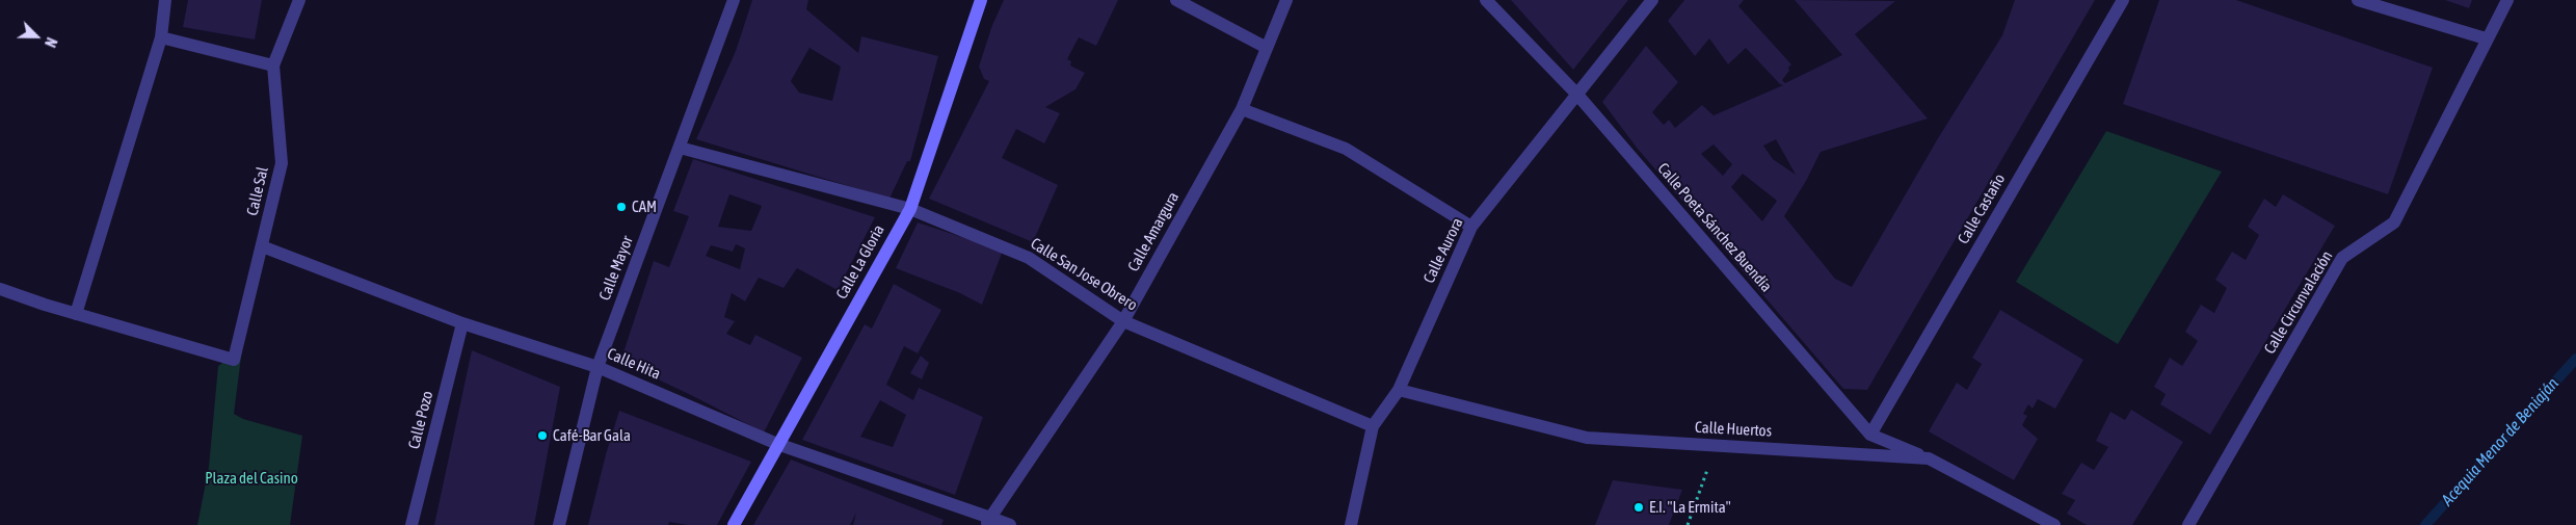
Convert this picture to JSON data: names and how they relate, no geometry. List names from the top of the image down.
{
  "streets": {
    "main road": ["Calle La Gloria"],
    "street": [
      "Calle Sal",
      "Calle Castaño",
      "Calle Poeta Sánchez Buendía",
      "Calle Amargura",
      "Calle Aurora",
      "Calle Mayor",
      "Calle San Jose Obrero",
      "Calle Circunvalación",
      "Calle Hita",
      "Calle Pozo",
      "Calle Huertos"
    ]
  },
  "crossings": [
    ["Calle Sal", "Calle Hita"],
    ["Calle Castaño", "Calle Poeta Sánchez Buendía"],
    ["Calle Poeta Sánchez Buendía", "Calle Aurora"],
    ["Calle Poeta Sánchez Buendía", "Calle Huertos"],
    ["Calle Amargura", "Calle San Jose Obrero"],
    ["Calle Amargura", "Calle Hita"],
    ["Calle Aurora", "Calle San Jose Obrero"],
    ["Calle Aurora", "Calle Huertos"],
    ["Calle La Gloria", "Calle San Jose Obrero"],
    ["Calle La Gloria", "Calle Hita"],
    ["Calle Mayor", "Calle San Jose Obrero"],
    ["Calle Mayor", "Calle Hita"],
    ["Calle Hita", "Calle Pozo"]
  ],
  "water": ["Acequia Menor de Beniaján"],
  "parks": ["Plaza del Casino"],
  "places": ["CAM", "Café-Bar Gala", "E.I. \"La Ermita\""],
  "north": "bottom right"
}
